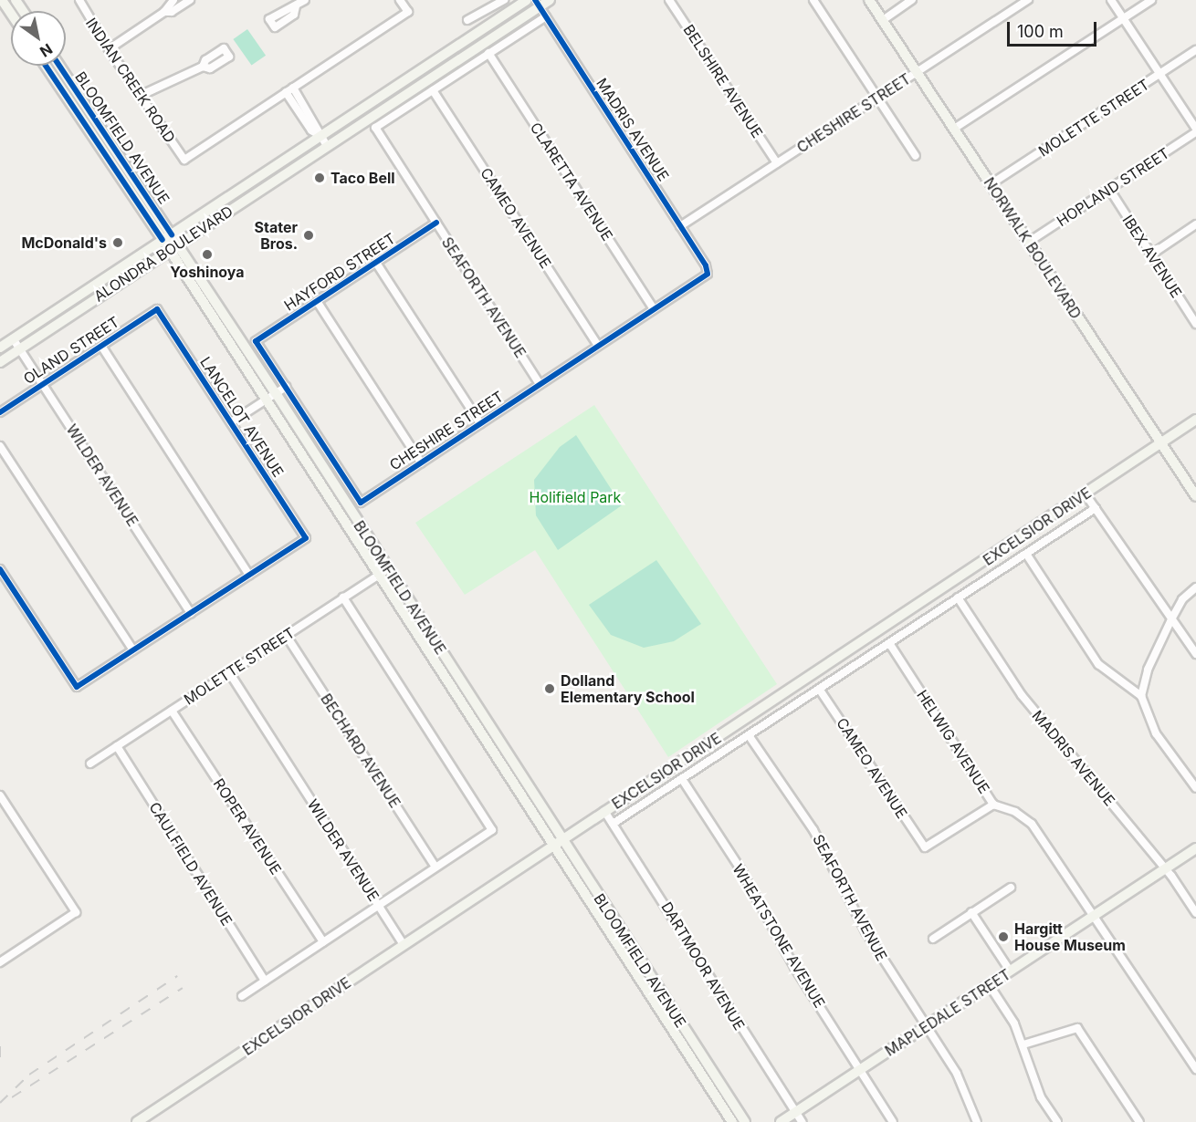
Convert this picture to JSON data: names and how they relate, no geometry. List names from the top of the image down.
{
  "streets": {
    "main road": [
      "BLOOMFIELD AVENUE",
      "NORWALK BOULEVARD",
      "ALONDRA BOULEVARD",
      "EXCELSIOR DRIVE",
      "MAPLEDALE STREET"
    ],
    "street": [
      "INDIAN CREEK ROAD",
      "BELSHIRE AVENUE",
      "CHESHIRE STREET",
      "MOLETTE STREET",
      "MADRIS AVENUE",
      "CLARETTA AVENUE",
      "HOPLAND STREET",
      "CAMEO AVENUE",
      "IBEX AVENUE",
      "HAYFORD STREET",
      "SEAFORTH AVENUE",
      "OLAND STREET",
      "LANCELOT AVENUE",
      "WILDER AVENUE",
      "HELWIG AVENUE",
      "BECHARD AVENUE",
      "ROPER AVENUE",
      "CAULFIELD AVENUE",
      "WHEATSTONE AVENUE",
      "DARTMOOR AVENUE"
    ]
  },
  "crossings": [
    ["BELSHIRE AVENUE", "CHESHIRE STREET"],
    ["CHESHIRE STREET", "MADRIS AVENUE"],
    ["CHESHIRE STREET", "CLARETTA AVENUE"],
    ["CHESHIRE STREET", "CAMEO AVENUE"],
    ["CHESHIRE STREET", "NORWALK BOULEVARD"],
    ["CHESHIRE STREET", "HAYFORD STREET"],
    ["CHESHIRE STREET", "SEAFORTH AVENUE"],
    ["MOLETTE STREET", "BLOOMFIELD AVENUE"],
    ["MOLETTE STREET", "NORWALK BOULEVARD"],
    ["MOLETTE STREET", "WILDER AVENUE"],
    ["MOLETTE STREET", "BECHARD AVENUE"],
    ["MOLETTE STREET", "ROPER AVENUE"],
    ["MOLETTE STREET", "CAULFIELD AVENUE"],
    ["MADRIS AVENUE", "ALONDRA BOULEVARD"],
    ["MADRIS AVENUE", "EXCELSIOR DRIVE"],
    ["MADRIS AVENUE", "MAPLEDALE STREET"],
    ["BLOOMFIELD AVENUE", "ALONDRA BOULEVARD"],
    ["BLOOMFIELD AVENUE", "EXCELSIOR DRIVE"],
    ["HOPLAND STREET", "NORWALK BOULEVARD"],
    ["HOPLAND STREET", "IBEX AVENUE"],
    ["CAMEO AVENUE", "SEAFORTH AVENUE"],
    ["CAMEO AVENUE", "EXCELSIOR DRIVE"],
    ["CAMEO AVENUE", "HELWIG AVENUE"],
    ["NORWALK BOULEVARD", "EXCELSIOR DRIVE"],
    ["ALONDRA BOULEVARD", "WILDER AVENUE"],
    ["HAYFORD STREET", "SEAFORTH AVENUE"],
    ["SEAFORTH AVENUE", "EXCELSIOR DRIVE"],
    ["SEAFORTH AVENUE", "MAPLEDALE STREET"],
    ["OLAND STREET", "LANCELOT AVENUE"],
    ["OLAND STREET", "WILDER AVENUE"],
    ["WILDER AVENUE", "EXCELSIOR DRIVE"],
    ["EXCELSIOR DRIVE", "HELWIG AVENUE"],
    ["EXCELSIOR DRIVE", "WHEATSTONE AVENUE"],
    ["EXCELSIOR DRIVE", "DARTMOOR AVENUE"],
    ["HELWIG AVENUE", "MAPLEDALE STREET"],
    ["WHEATSTONE AVENUE", "MAPLEDALE STREET"],
    ["DARTMOOR AVENUE", "MAPLEDALE STREET"]
  ],
  "parks": ["Holifield Park"],
  "places": [
    "Taco Bell",
    "Stater Bros.",
    "McDonald's",
    "Yoshinoya",
    "Dolland Elementary School",
    "Hargitt House Museum"
  ],
  "scale_bar": "100 m",
  "north": "bottom right"
}
